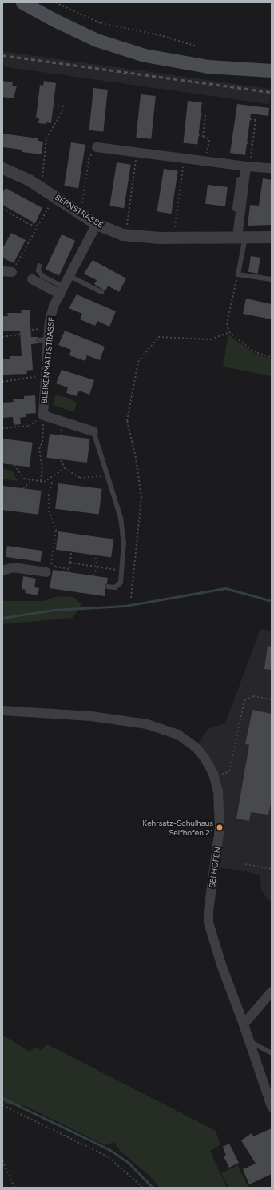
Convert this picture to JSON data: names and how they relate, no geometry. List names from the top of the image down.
{
  "streets": {
    "street": ["BERNSTRASSE", "BLEIKENMATTSTRASSE", "SELHOFEN"]
  },
  "crossings": [
    ["BERNSTRASSE", "BLEIKENMATTSTRASSE"]
  ],
  "places": ["Kehrsatz-Schulhaus Selfhofen 21"]
}
